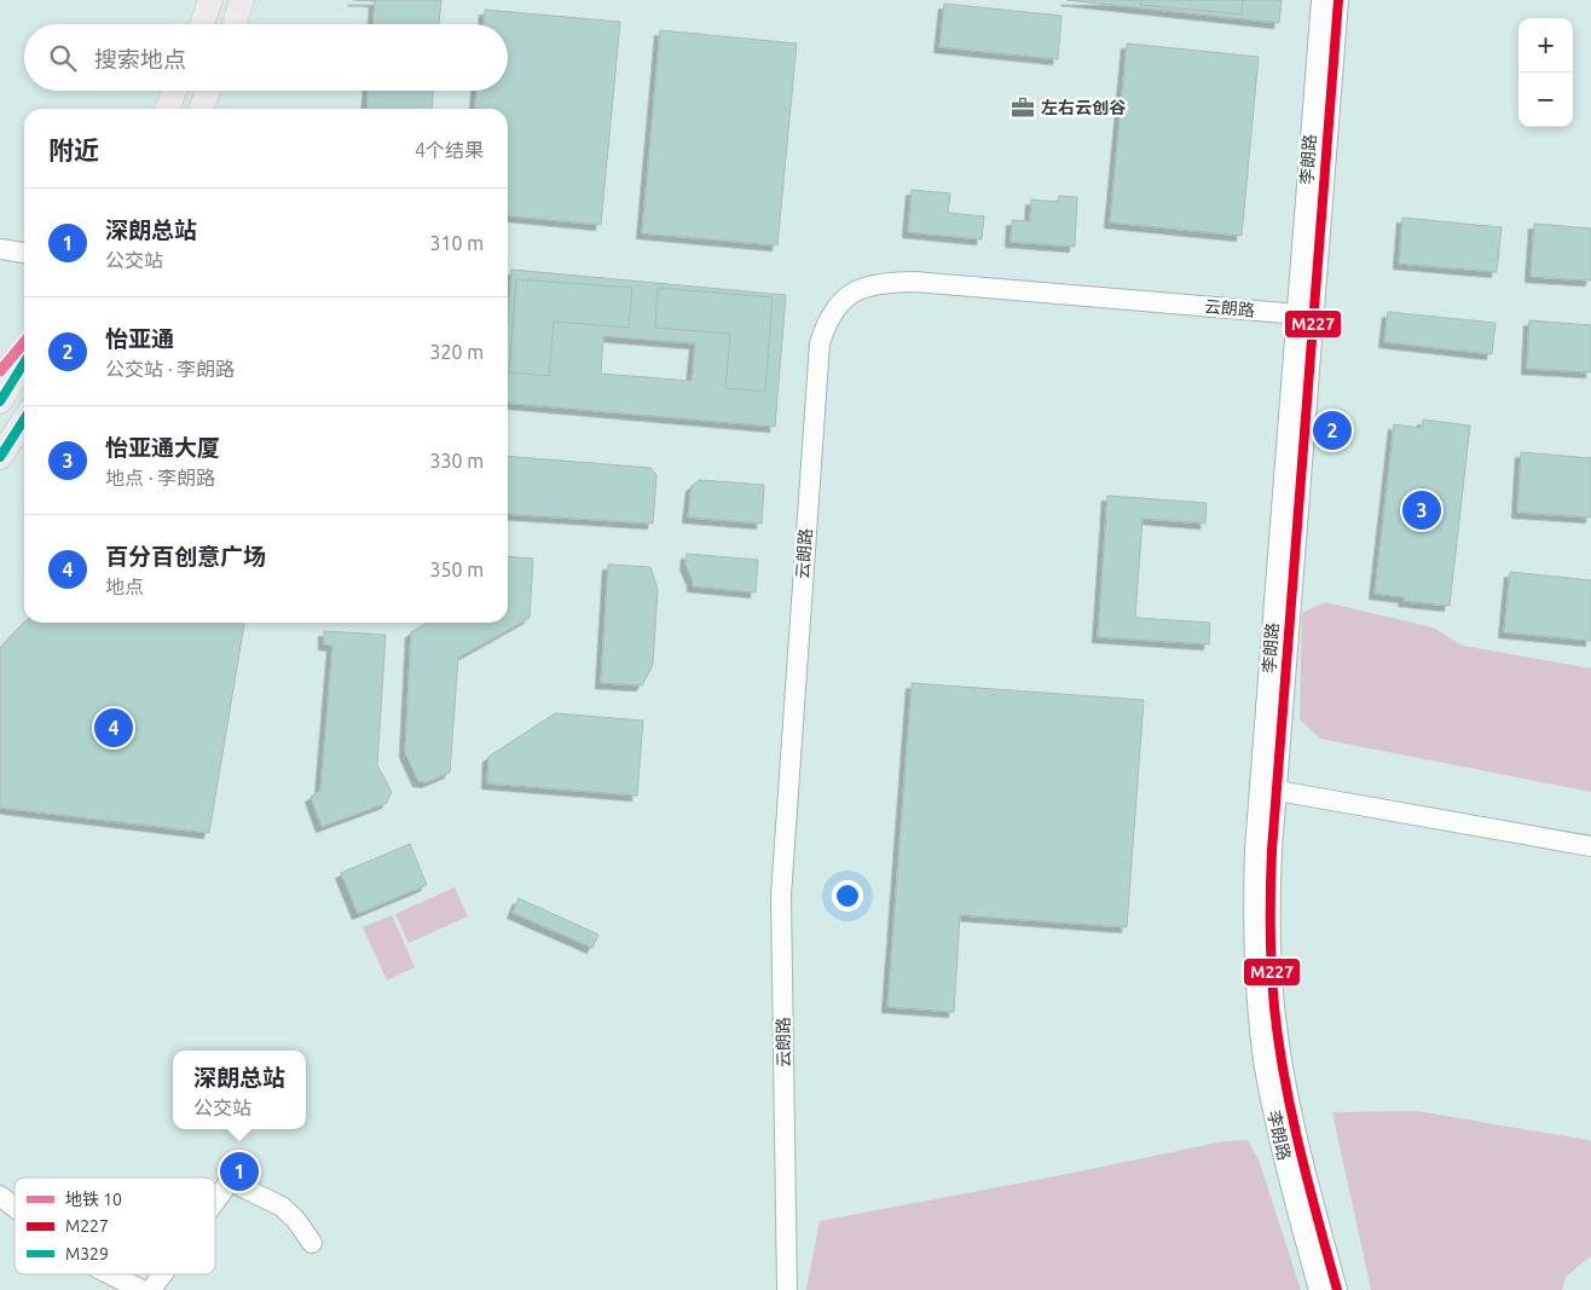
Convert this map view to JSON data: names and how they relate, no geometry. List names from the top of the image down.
{
  "streets": {
    "street": ["李朗路", "云朗路"]
  },
  "crossings": [
    ["李朗路", "云朗路"]
  ],
  "places": {
    "office": ["左右云创谷"]
  },
  "lines": ["transit line M227", "metro line 10", "transit line M329"],
  "legend": ["地铁 10", "M227", "M329"],
  "page": {
    "map_buttons": ["+", "−"],
    "search": "搜索地点",
    "heading": ["附近", "4个结果"],
    "list": [
      {
        "mark": "1",
        "name": "深朗总站",
        "note": "公交站",
        "value": "310 m"
      },
      {
        "mark": "2",
        "name": "怡亚通",
        "note": "公交站 · 李朗路",
        "value": "320 m"
      },
      {
        "mark": "3",
        "name": "怡亚通大厦",
        "note": "地点 · 李朗路",
        "value": "330 m"
      },
      {
        "mark": "4",
        "name": "百分百创意广场",
        "note": "地点",
        "value": "350 m"
      }
    ],
    "pins": [
      "2",
      "3",
      "4",
      "1"
    ],
    "popup": ["深朗总站", "公交站"]
  }
}
